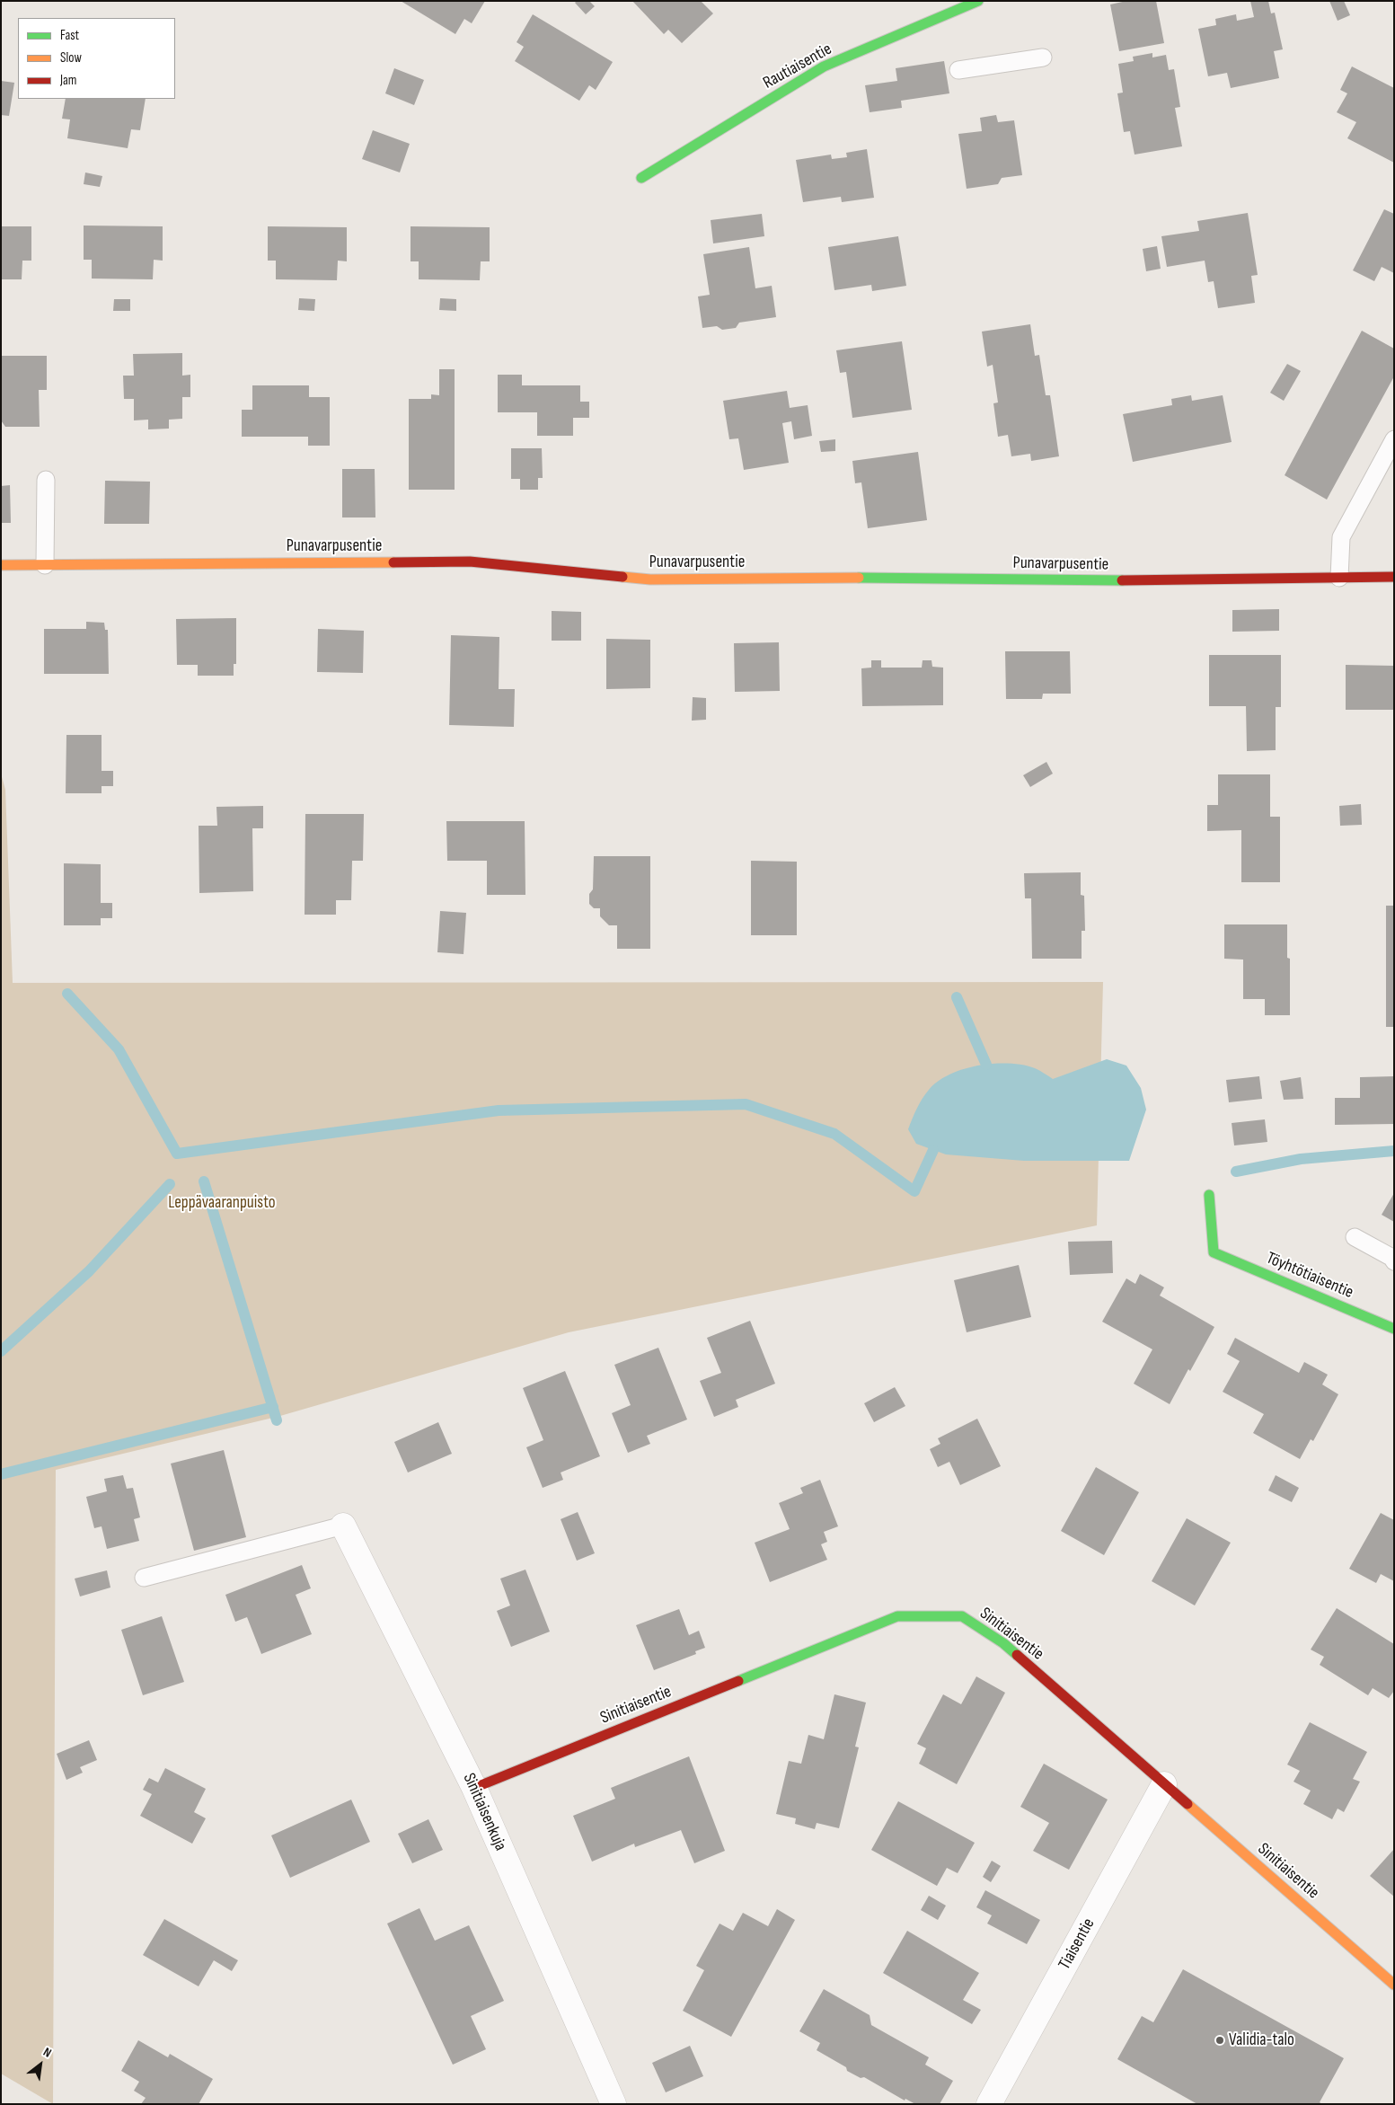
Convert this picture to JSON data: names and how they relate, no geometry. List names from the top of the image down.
{
  "streets": {
    "street": [
      "Rautiaisentie",
      "Punavarpusentie",
      "Töyhtötiaisentie",
      "Sinitiaisentie",
      "Sinitiaisenkuja",
      "Tiaisentie"
    ]
  },
  "crossings": [
    ["Sinitiaisentie", "Sinitiaisenkuja"],
    ["Sinitiaisentie", "Tiaisentie"]
  ],
  "parks": ["Leppävaaranpuisto"],
  "places": ["Validia-talo"],
  "legend": ["Fast", "Slow", "Jam"],
  "north": "top right"
}
